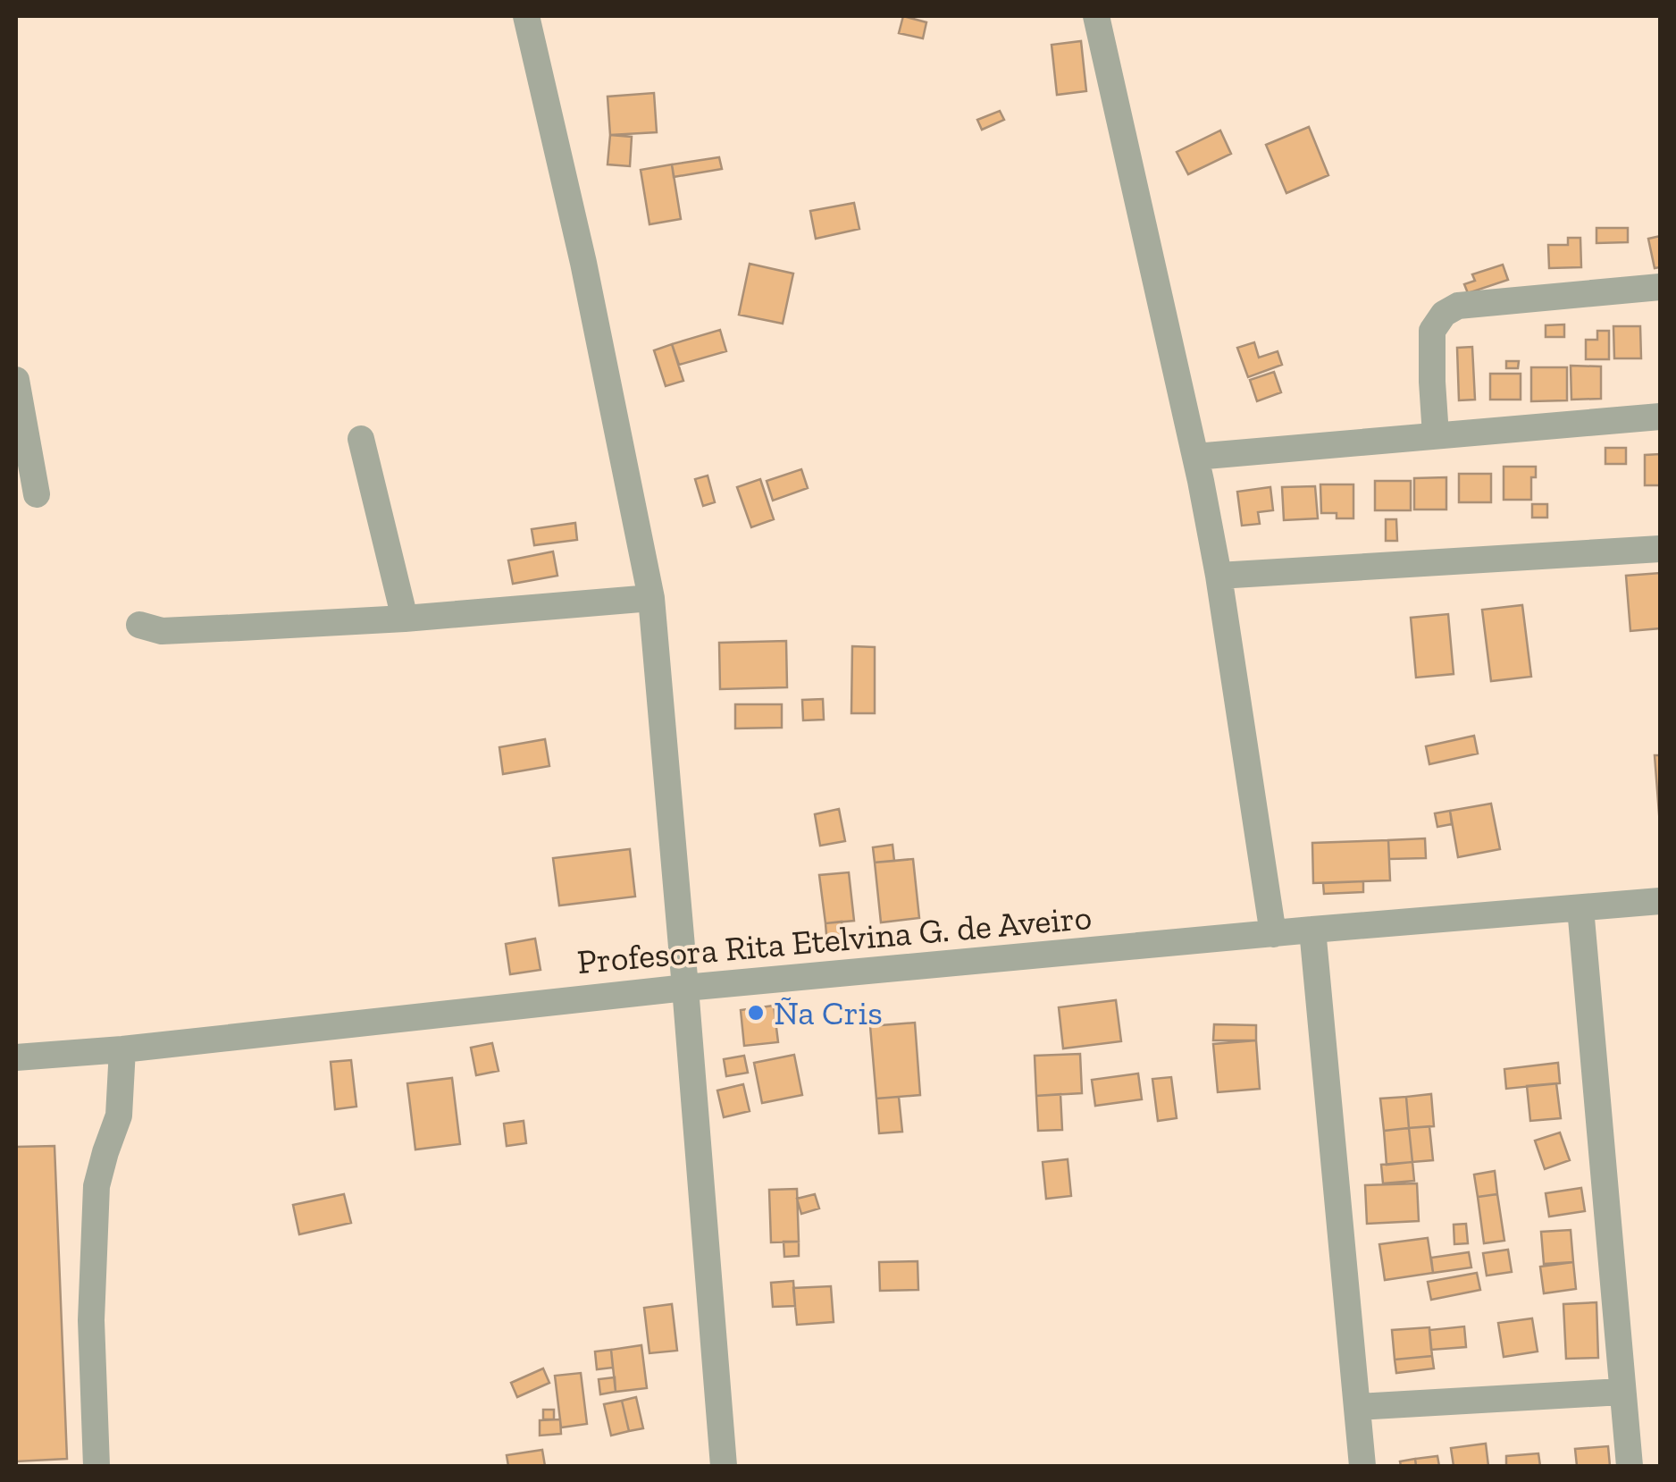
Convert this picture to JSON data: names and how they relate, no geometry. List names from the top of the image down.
{
  "streets": {
    "street": ["Profesora Rita Etelvina G. de Aveiro"]
  },
  "places": ["Ña Cris"]
}
